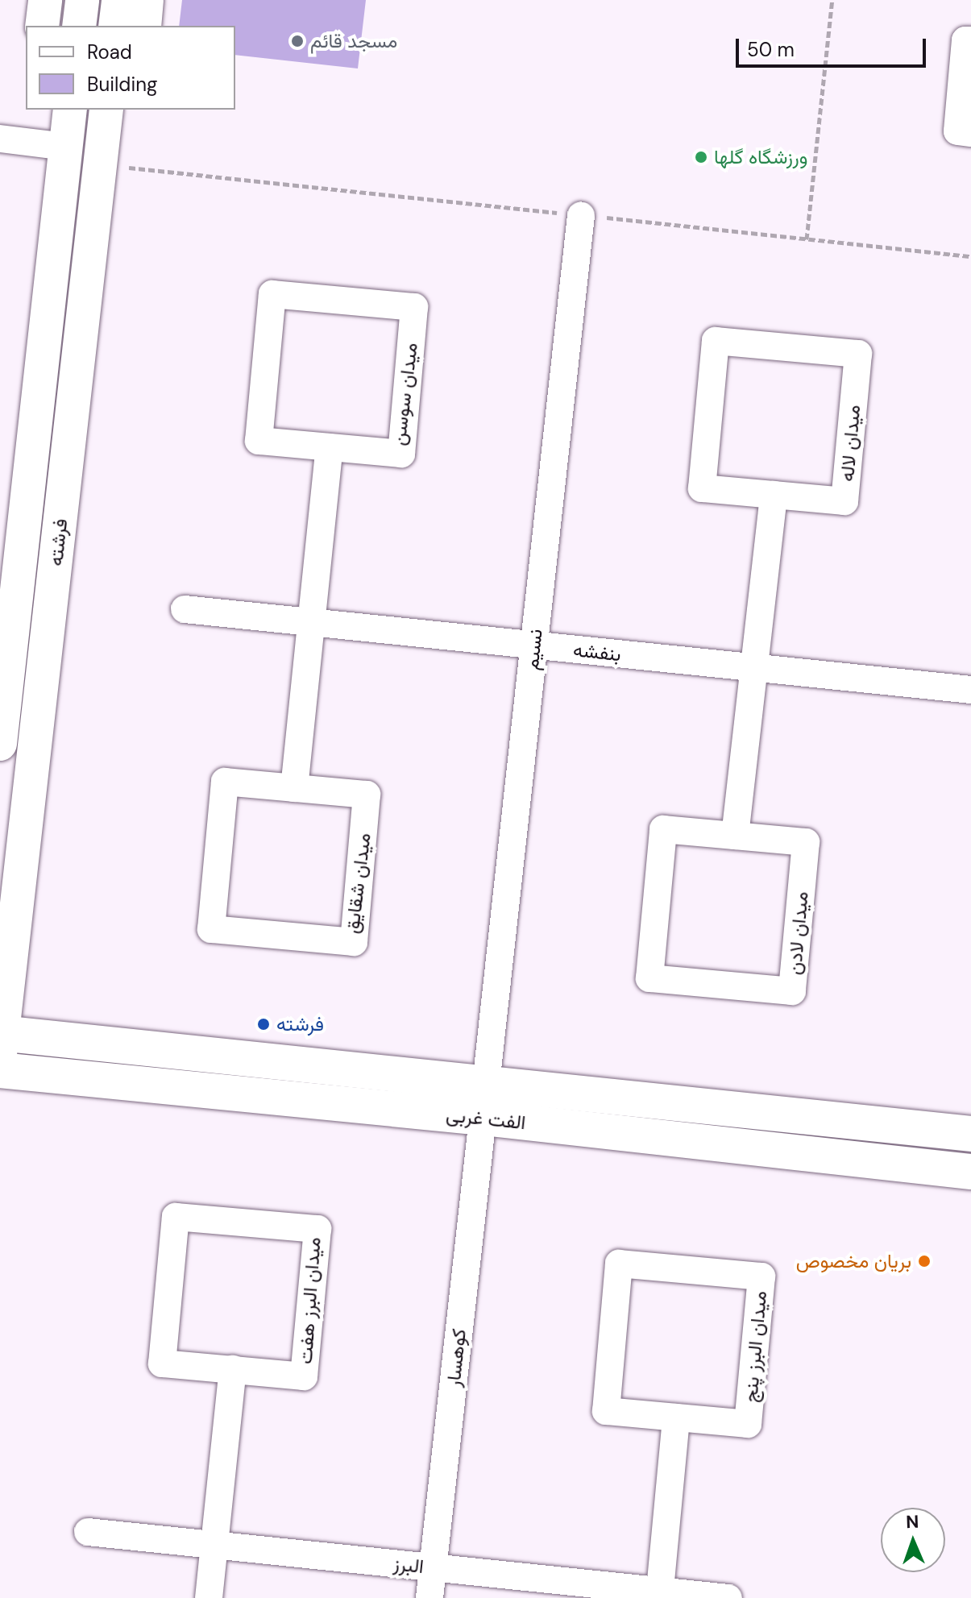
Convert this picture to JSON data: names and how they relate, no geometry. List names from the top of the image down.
{
  "streets": {
    "main road": ["الفت غربی"],
    "street": [
      "میدان سوسن",
      "میدان لاله",
      "فرشته",
      "نسیم",
      "بنفشه",
      "میدان شقایق",
      "میدان لادن",
      "میدان البرز هفت",
      "میدان البرز پنج",
      "کوهسار",
      "البرز"
    ]
  },
  "crossings": [
    ["فرشته", "الفت غربی"],
    ["نسیم", "بنفشه"],
    ["نسیم", "الفت غربی"],
    ["الفت غربی", "کوهسار"],
    ["کوهسار", "البرز"]
  ],
  "places": [
    "مسجد قائم",
    "ورزشگاه گلها",
    "فرشته",
    "بریان مخصوص"
  ],
  "legend": ["Road", "Building"],
  "scale_bar": "50 m",
  "north": "top"
}
